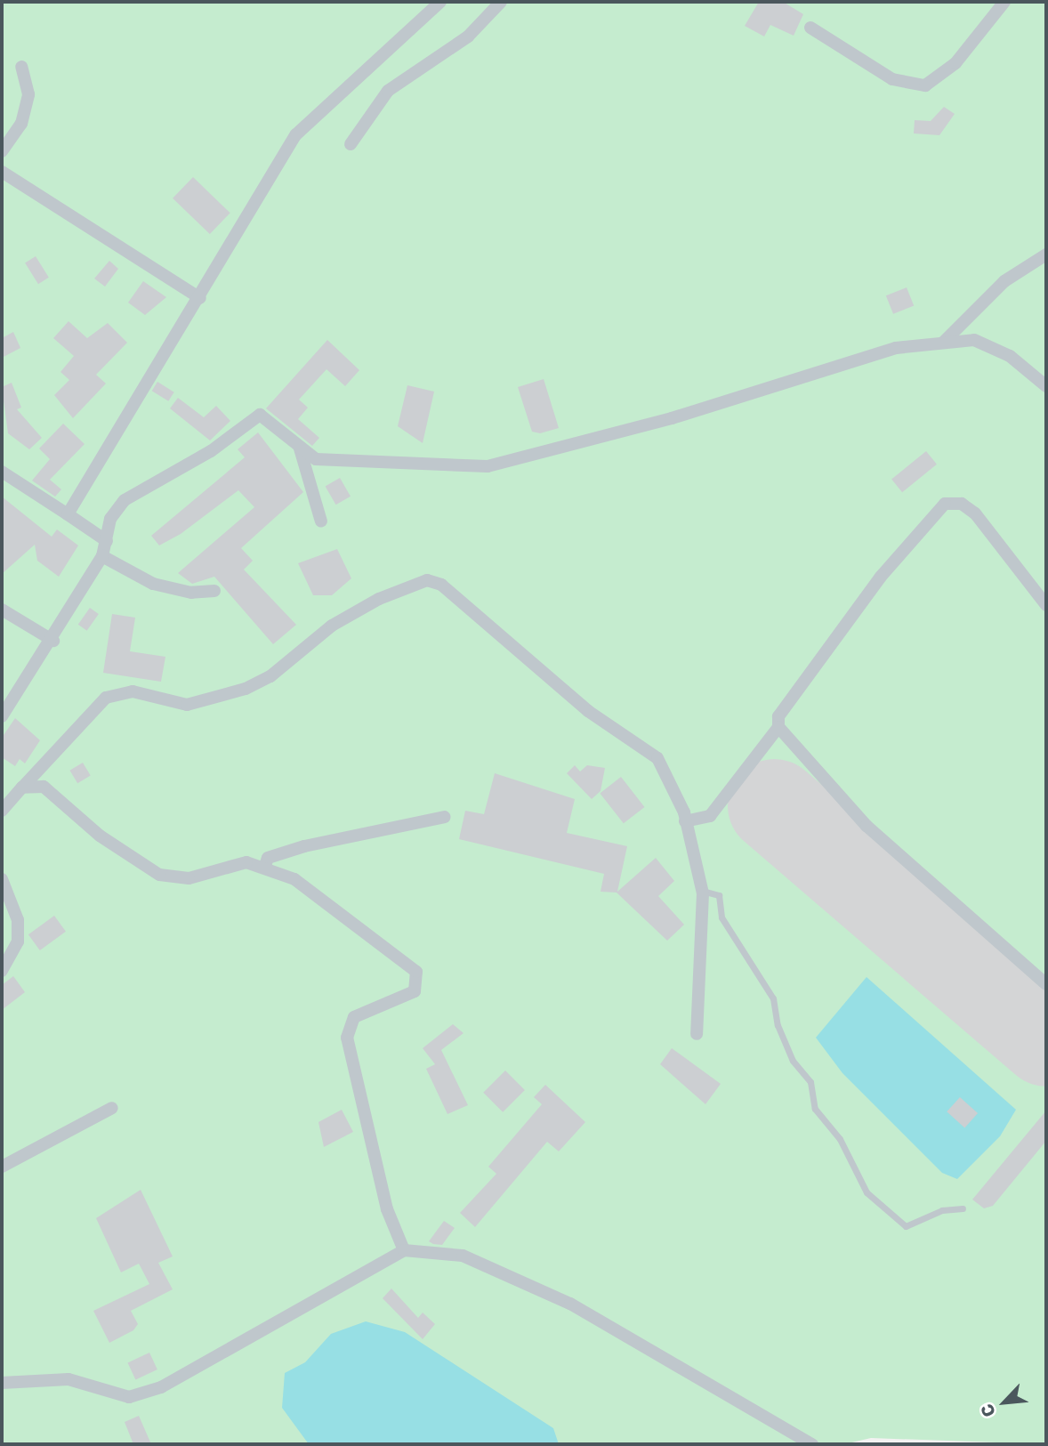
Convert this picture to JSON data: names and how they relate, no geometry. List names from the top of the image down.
{
  "north": "bottom left"
}
